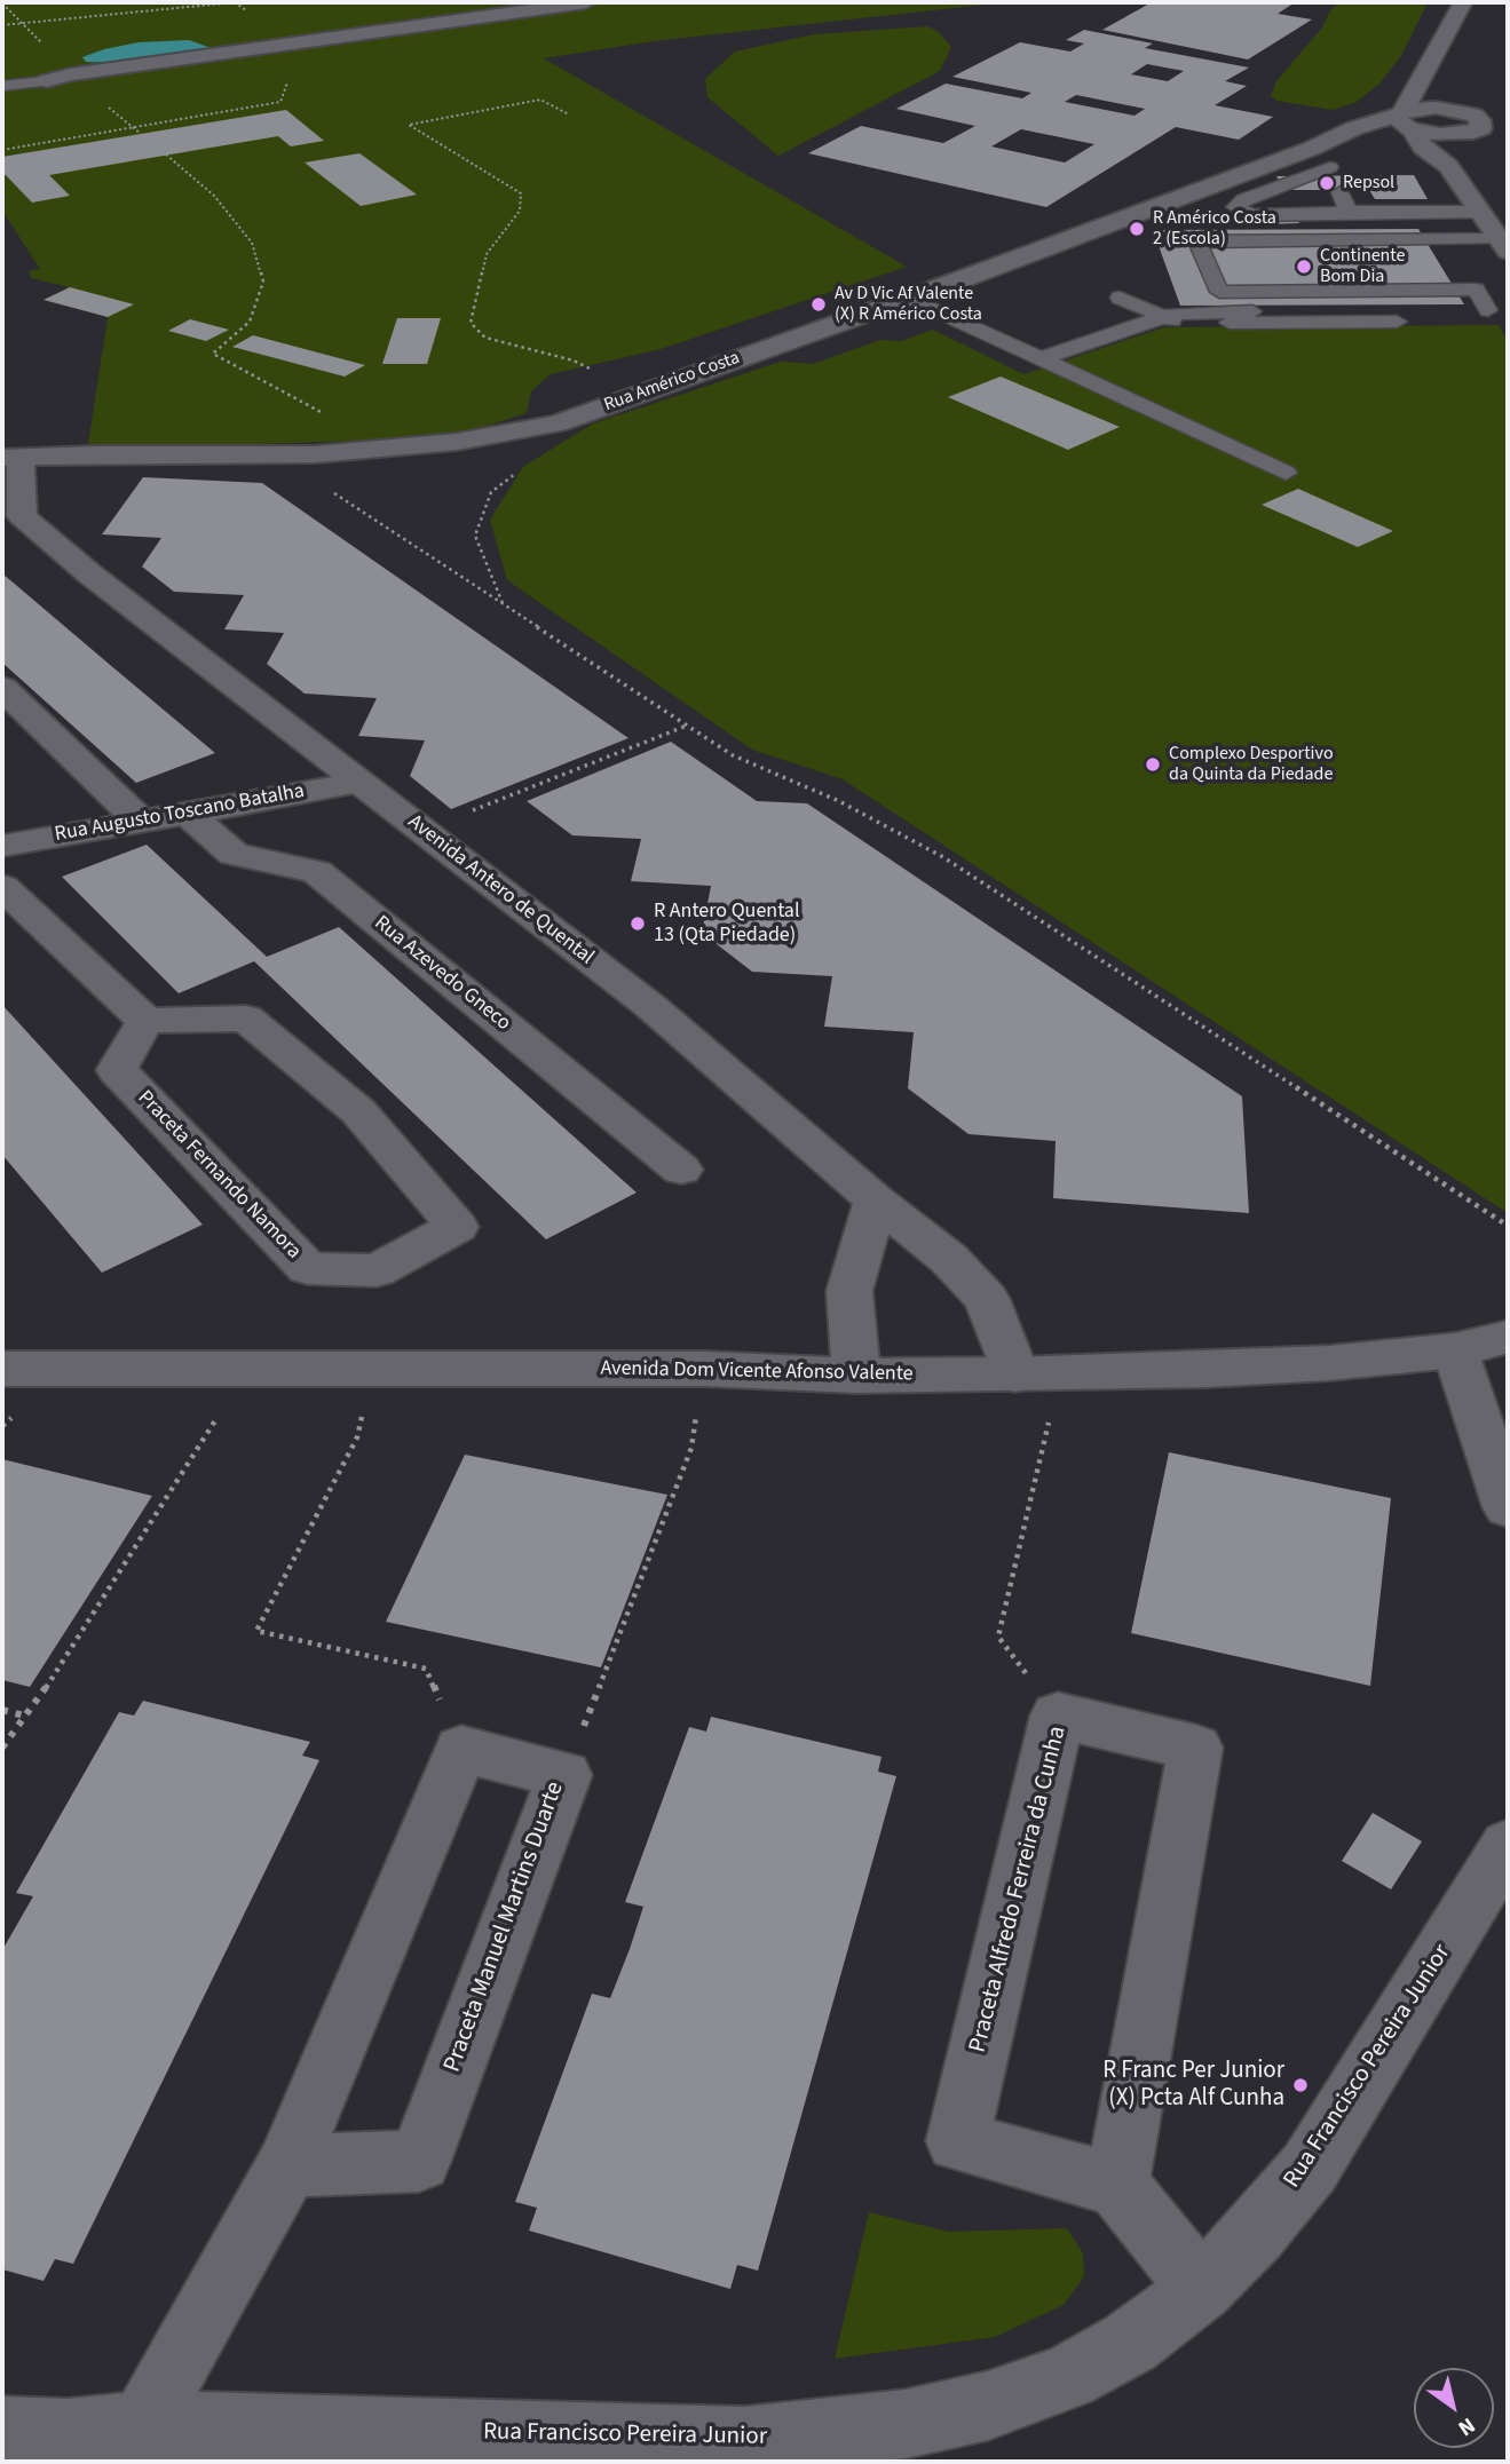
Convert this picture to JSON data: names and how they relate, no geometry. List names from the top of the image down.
{
  "streets": {
    "street": [
      "Rua Américo Costa",
      "Rua Augusto Toscano Batalha",
      "Avenida Antero de Quental",
      "Rua Azevedo Gneco",
      "Praceta Fernando Namora",
      "Avenida Dom Vicente Afonso Valente",
      "Praceta Alfredo Ferreira da Cunha",
      "Praceta Manuel Martins Duarte",
      "Rua Francisco Pereira Junior"
    ]
  },
  "crossings": [
    ["Rua Américo Costa", "Avenida Antero de Quental"],
    ["Rua Augusto Toscano Batalha", "Avenida Antero de Quental"],
    ["Rua Augusto Toscano Batalha", "Rua Azevedo Gneco"],
    ["Avenida Antero de Quental", "Avenida Dom Vicente Afonso Valente"],
    ["Praceta Manuel Martins Duarte", "Rua Francisco Pereira Junior"]
  ],
  "places": [
    "Repsol",
    "R Américo Costa 2 (Escola)",
    "Continente Bom Dia",
    "Av D Vic Af Valente (X) R Américo Costa",
    "Complexo Desportivo da Quinta da Piedade",
    "R Antero Quental 13 (Qta Piedade)",
    "R Franc Per Junior (X) Pcta Alf Cunha"
  ],
  "north": "bottom right"
}
